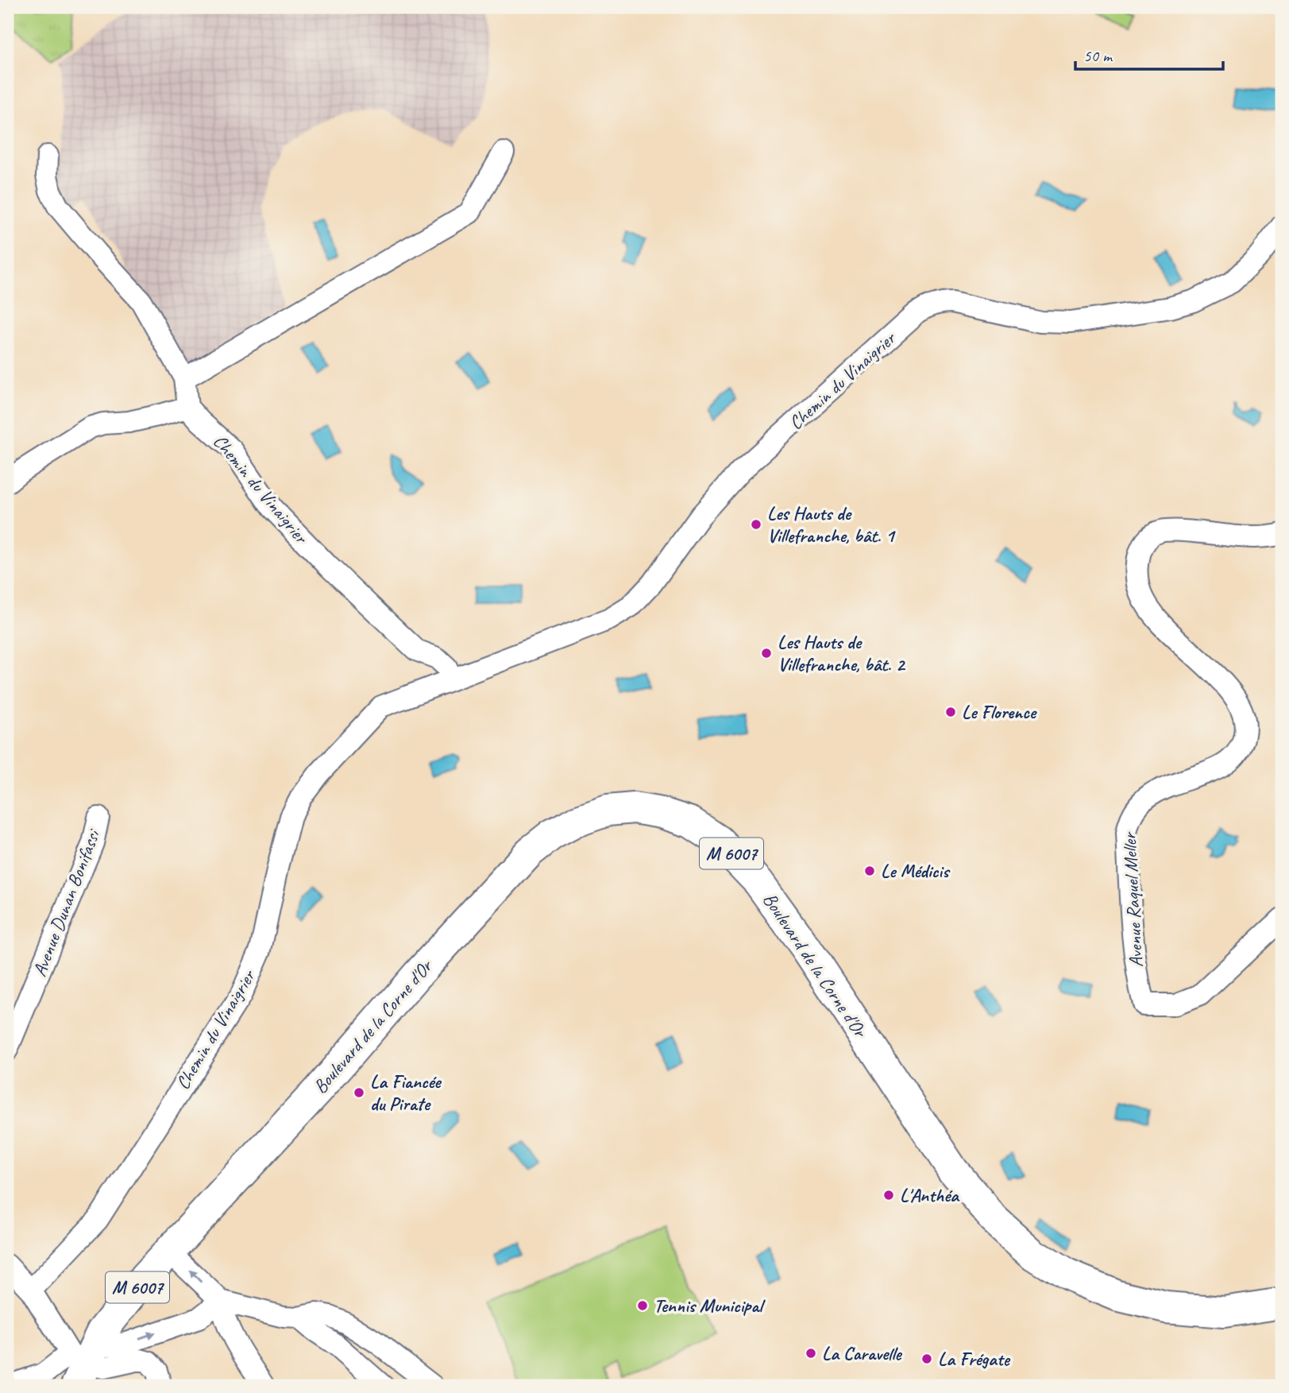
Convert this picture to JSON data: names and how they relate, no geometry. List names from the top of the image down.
{
  "streets": {
    "main road": ["M 6007", "Boulevard de la Corne d'Or"],
    "street": ["Chemin du Vinaigrier", "Avenue Raquel Meller", "Avenue Dunan Bonifassi"]
  },
  "places": [
    "Les Hauts de Villefranche, bât. 1",
    "Les Hauts de Villefranche, bât. 2",
    "Le Florence",
    "Le Médicis",
    "La Fiancée du Pirate",
    "L'Anthéa",
    "Tennis Municipal",
    "La Caravelle",
    "La Frégate"
  ],
  "scale_bar": "50 m"
}
